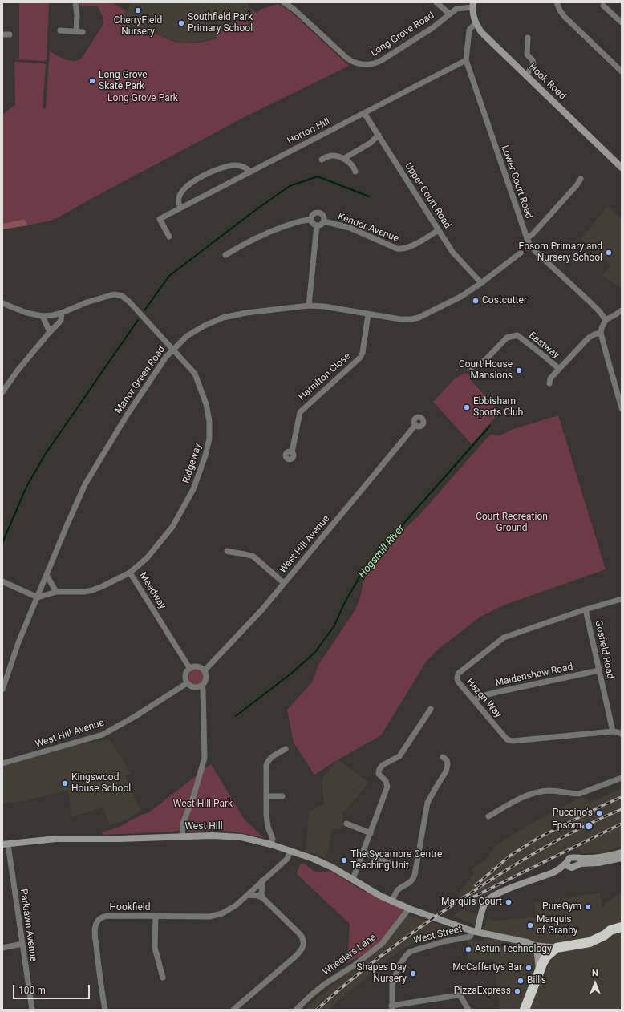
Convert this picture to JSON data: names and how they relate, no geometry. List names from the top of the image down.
{
  "streets": {
    "main road": ["Hook Road", "West Hill", "West Street"],
    "street": [
      "Long Grove Road",
      "Horton Hill",
      "Lower Court Road",
      "Upper Court Road",
      "Kendor Avenue",
      "Eastway",
      "Hamilton Close",
      "Manor Green Road",
      "Ridgeway",
      "West Hill Avenue",
      "Meadway",
      "Gosfield Road",
      "Maidenshaw Road",
      "Hazon Way",
      "Hookfield",
      "Parklawn Avenue",
      "Wheelers Lane"
    ]
  },
  "crossings": [
    ["Long Grove Road", "Hook Road"],
    ["Hook Road", "Lower Court Road"],
    ["Horton Hill", "Lower Court Road"],
    ["Horton Hill", "Upper Court Road"],
    ["Lower Court Road", "Manor Green Road"],
    ["Upper Court Road", "Kendor Avenue"],
    ["Upper Court Road", "Manor Green Road"],
    ["Hamilton Close", "Manor Green Road"],
    ["Manor Green Road", "Ridgeway"],
    ["Manor Green Road", "Meadway"],
    ["Ridgeway", "Meadway"],
    ["West Hill Avenue", "Meadway"],
    ["Gosfield Road", "Maidenshaw Road"],
    ["Gosfield Road", "Hazon Way"],
    ["Maidenshaw Road", "Hazon Way"],
    ["West Hill", "Hookfield"],
    ["West Hill", "Parklawn Avenue"],
    ["West Hill", "West Street"],
    ["West Hill", "Wheelers Lane"]
  ],
  "water": ["Hogsmill River"],
  "parks": ["Long Grove Park", "Court Recreation Ground", "West Hill Park"],
  "places": [
    "CherryField Nursery",
    "Southfield Park Primary School",
    "Long Grove Skate Park",
    "Epsom Primary and Nursery School",
    "Costcutter",
    "Court House Mansions",
    "Ebbisham Sports Club",
    "Kingswood House School",
    "Puccino's",
    "Epsom",
    "The Sycamore Centre Teaching Unit",
    "Marquis Court",
    "PureGym",
    "Marquis of Granby",
    "Astun Technology",
    "McCaffertys Bar",
    "Shapes Day Nursery",
    "Bill's",
    "PizzaExpress"
  ],
  "scale_bar": "100 m",
  "north": "top"
}
